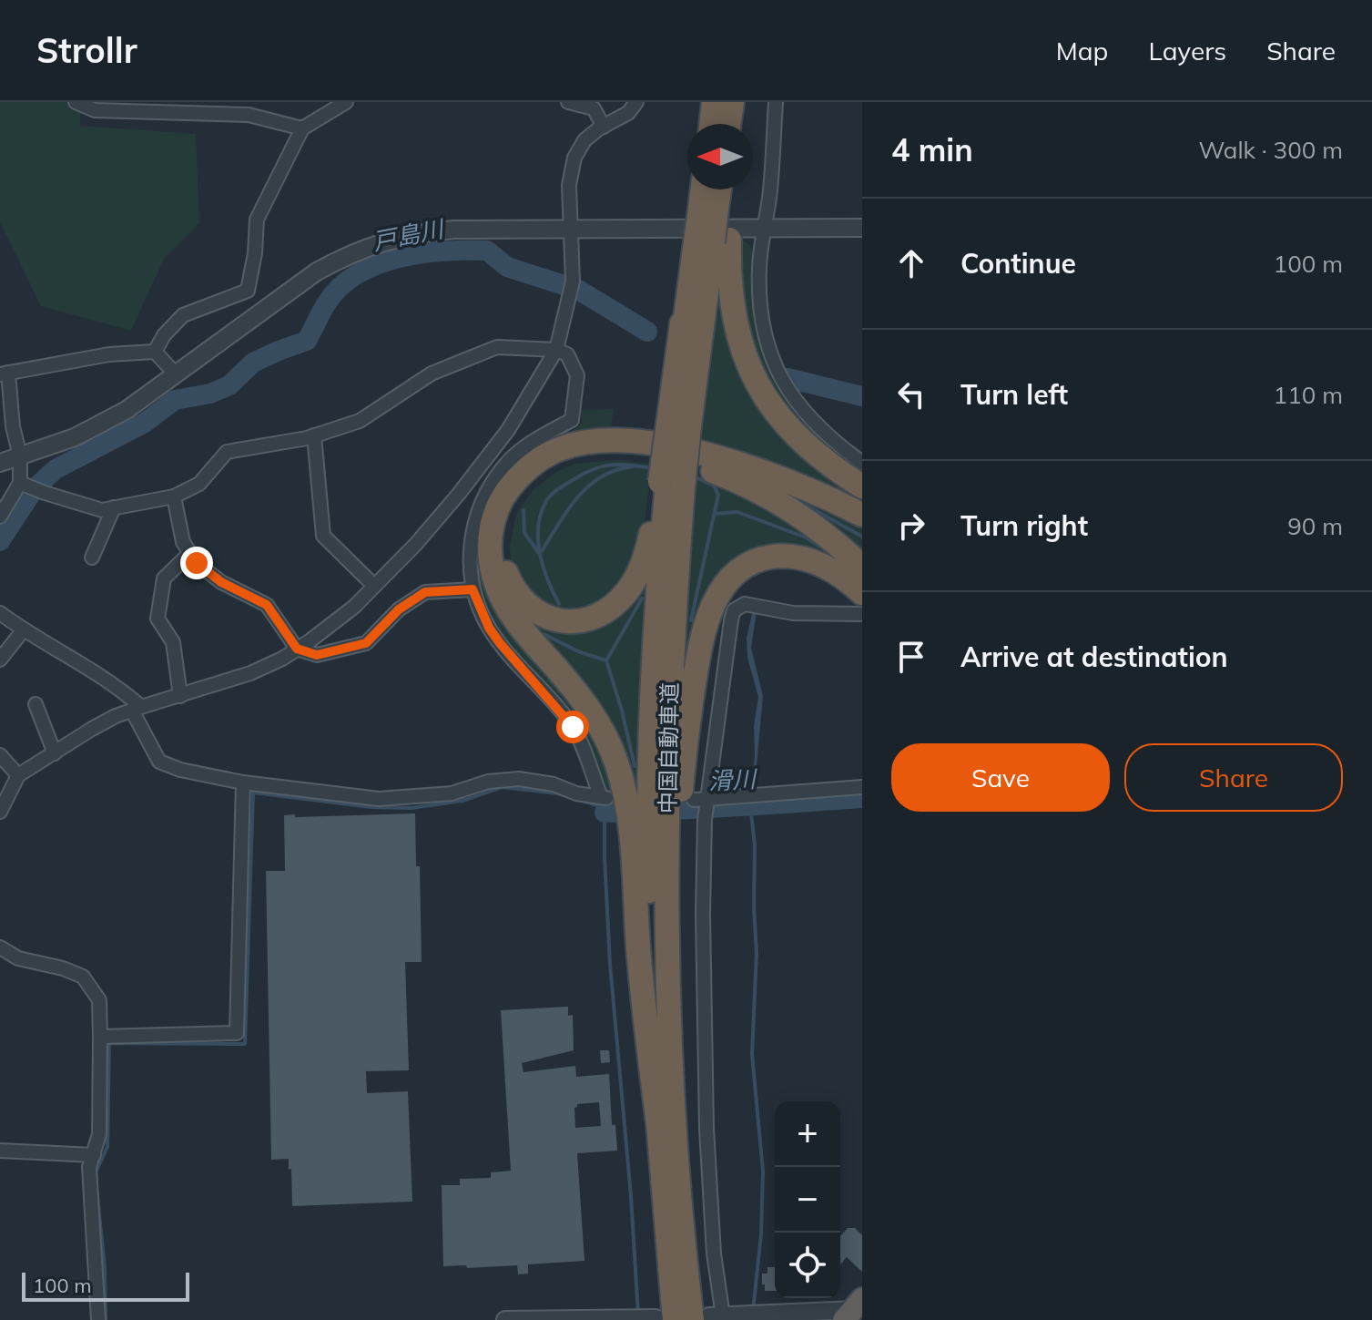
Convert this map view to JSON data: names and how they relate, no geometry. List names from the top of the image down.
{
  "streets": {
    "highway": ["中国自動車道"]
  },
  "water": ["戸島川", "滑川"],
  "scale_bar": "100 m",
  "north": "left",
  "page": {
    "header": "Strollr",
    "nav": ["Map", "Layers", "Share"],
    "heading": ["4 min", "Walk · 300 m"],
    "list": [
      ["Continue", "100 m"],
      ["Turn left", "110 m"],
      ["Turn right", "90 m"],
      "Arrive at destination"
    ],
    "buttons": ["Save", "Share"],
    "map_buttons": ["+", "−"],
    "scale": "100 m"
  }
}
